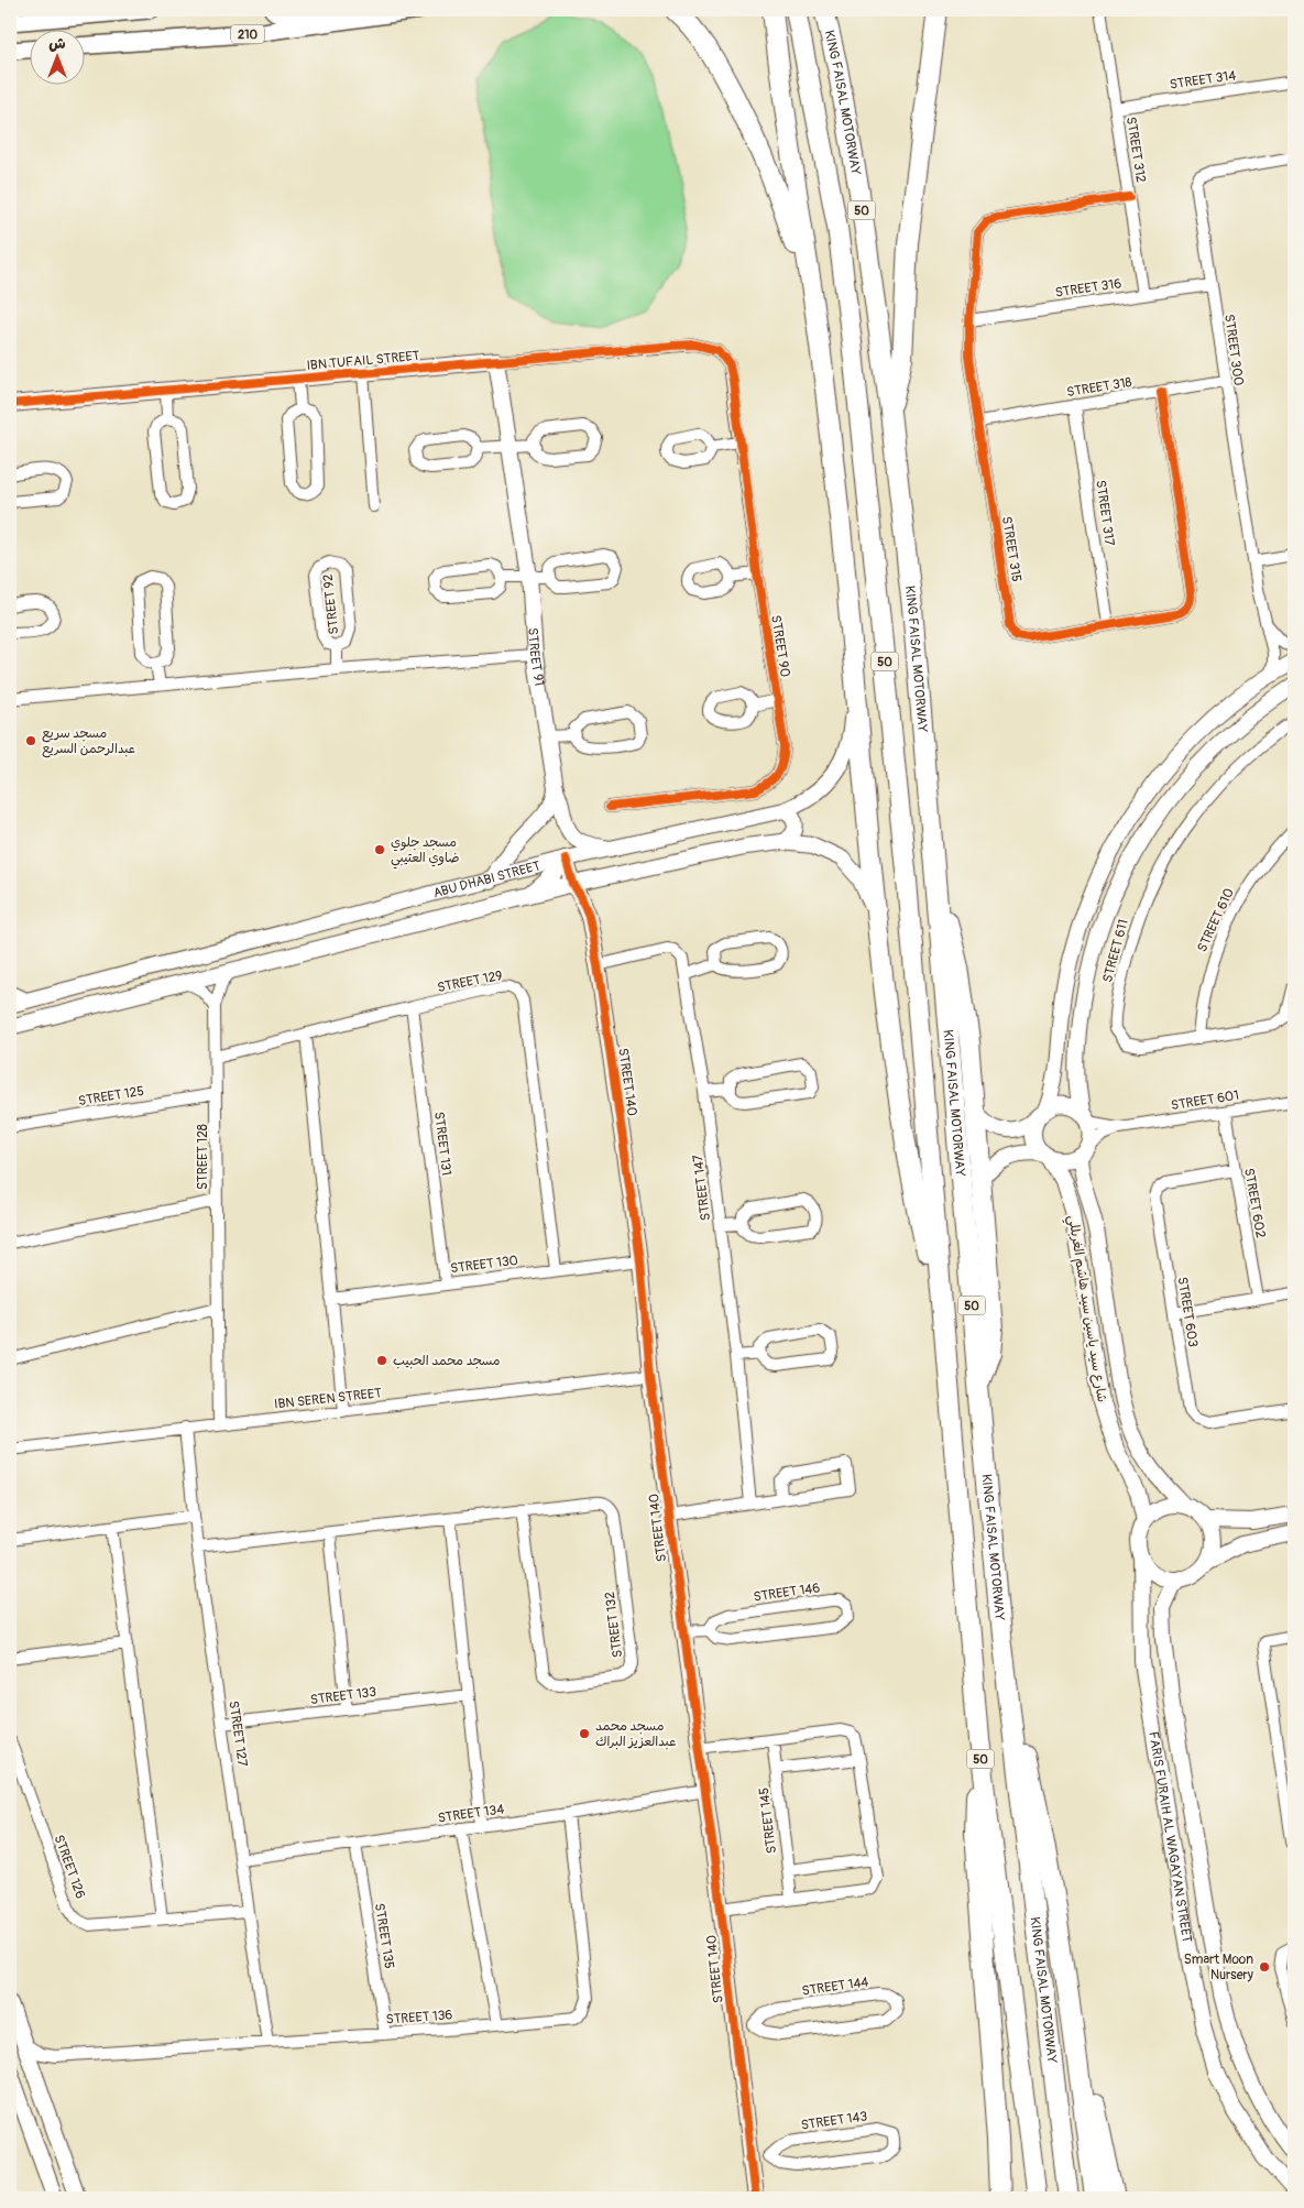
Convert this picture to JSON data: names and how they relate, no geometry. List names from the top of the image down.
{
  "streets": {
    "highway": ["KING FAISAL MOTORWAY", "50"],
    "main road": ["210"],
    "street": [
      "STREET 314",
      "STREET 312",
      "STREET 316",
      "STREET 300",
      "IBN TUFAIL STREET",
      "STREET 318",
      "STREET 317",
      "STREET 315",
      "STREET 92",
      "STREET 90",
      "STREET 91",
      "ABU DHABI STREET",
      "STREET 610",
      "STREET 611",
      "STREET 129",
      "STREET 140",
      "STREET 125",
      "STREET 601",
      "STREET 131",
      "STREET 128",
      "STREET 147",
      "STREET 602",
      "STREET 130",
      "شارع سيد ياسين سيد هاشم الغربللي",
      "STREET 603",
      "IBN SEREN STREET",
      "STREET 146",
      "STREET 132",
      "STREET 133",
      "STREET 127",
      "STREET 134",
      "STREET 145",
      "FARIS FURAIH AL WAGAYAN STREET",
      "STREET 126",
      "STREET 135",
      "STREET 144",
      "STREET 136",
      "STREET 143"
    ]
  },
  "crossings": [
    ["STREET 314", "STREET 312"],
    ["STREET 312", "STREET 316"],
    ["STREET 312", "STREET 315"],
    ["STREET 316", "STREET 300"],
    ["STREET 316", "STREET 315"],
    ["STREET 300", "STREET 318"],
    ["IBN TUFAIL STREET", "STREET 90"],
    ["IBN TUFAIL STREET", "STREET 91"],
    ["STREET 318", "STREET 317"],
    ["STREET 318", "STREET 315"],
    ["STREET 317", "STREET 315"],
    ["STREET 91", "ABU DHABI STREET"],
    ["ABU DHABI STREET", "STREET 140"],
    ["ABU DHABI STREET", "STREET 128"],
    ["STREET 610", "STREET 611"],
    ["STREET 129", "STREET 131"],
    ["STREET 129", "STREET 128"],
    ["STREET 129", "STREET 130"],
    ["STREET 140", "STREET 147"],
    ["STREET 140", "STREET 130"],
    ["STREET 140", "IBN SEREN STREET"],
    ["STREET 140", "STREET 146"],
    ["STREET 140", "STREET 134"],
    ["STREET 140", "STREET 144"],
    ["STREET 140", "STREET 143"],
    ["STREET 125", "STREET 128"],
    ["STREET 601", "STREET 602"],
    ["STREET 601", "شارع سيد ياسين سيد هاشم الغربللي"],
    ["STREET 131", "STREET 130"],
    ["STREET 128", "IBN SEREN STREET"],
    ["STREET 602", "STREET 603"],
    ["شارع سيد ياسين سيد هاشم الغربللي", "FARIS FURAIH AL WAGAYAN STREET"],
    ["IBN SEREN STREET", "STREET 127"],
    ["STREET 132", "STREET 127"],
    ["STREET 133", "STREET 127"],
    ["STREET 127", "STREET 134"],
    ["STREET 127", "STREET 126"],
    ["STREET 127", "STREET 136"],
    ["STREET 134", "STREET 135"],
    ["STREET 134", "STREET 136"],
    ["STREET 135", "STREET 136"]
  ],
  "places": [
    "مسجد سريع عبدالرحمن السريع",
    "مسجد جلوي ضاوي العتيبي",
    "مسجد محمد الحبيب",
    "مسجد محمد عبدالعزيز البراك",
    "Smart Moon Nursery"
  ],
  "north": "top"
}
